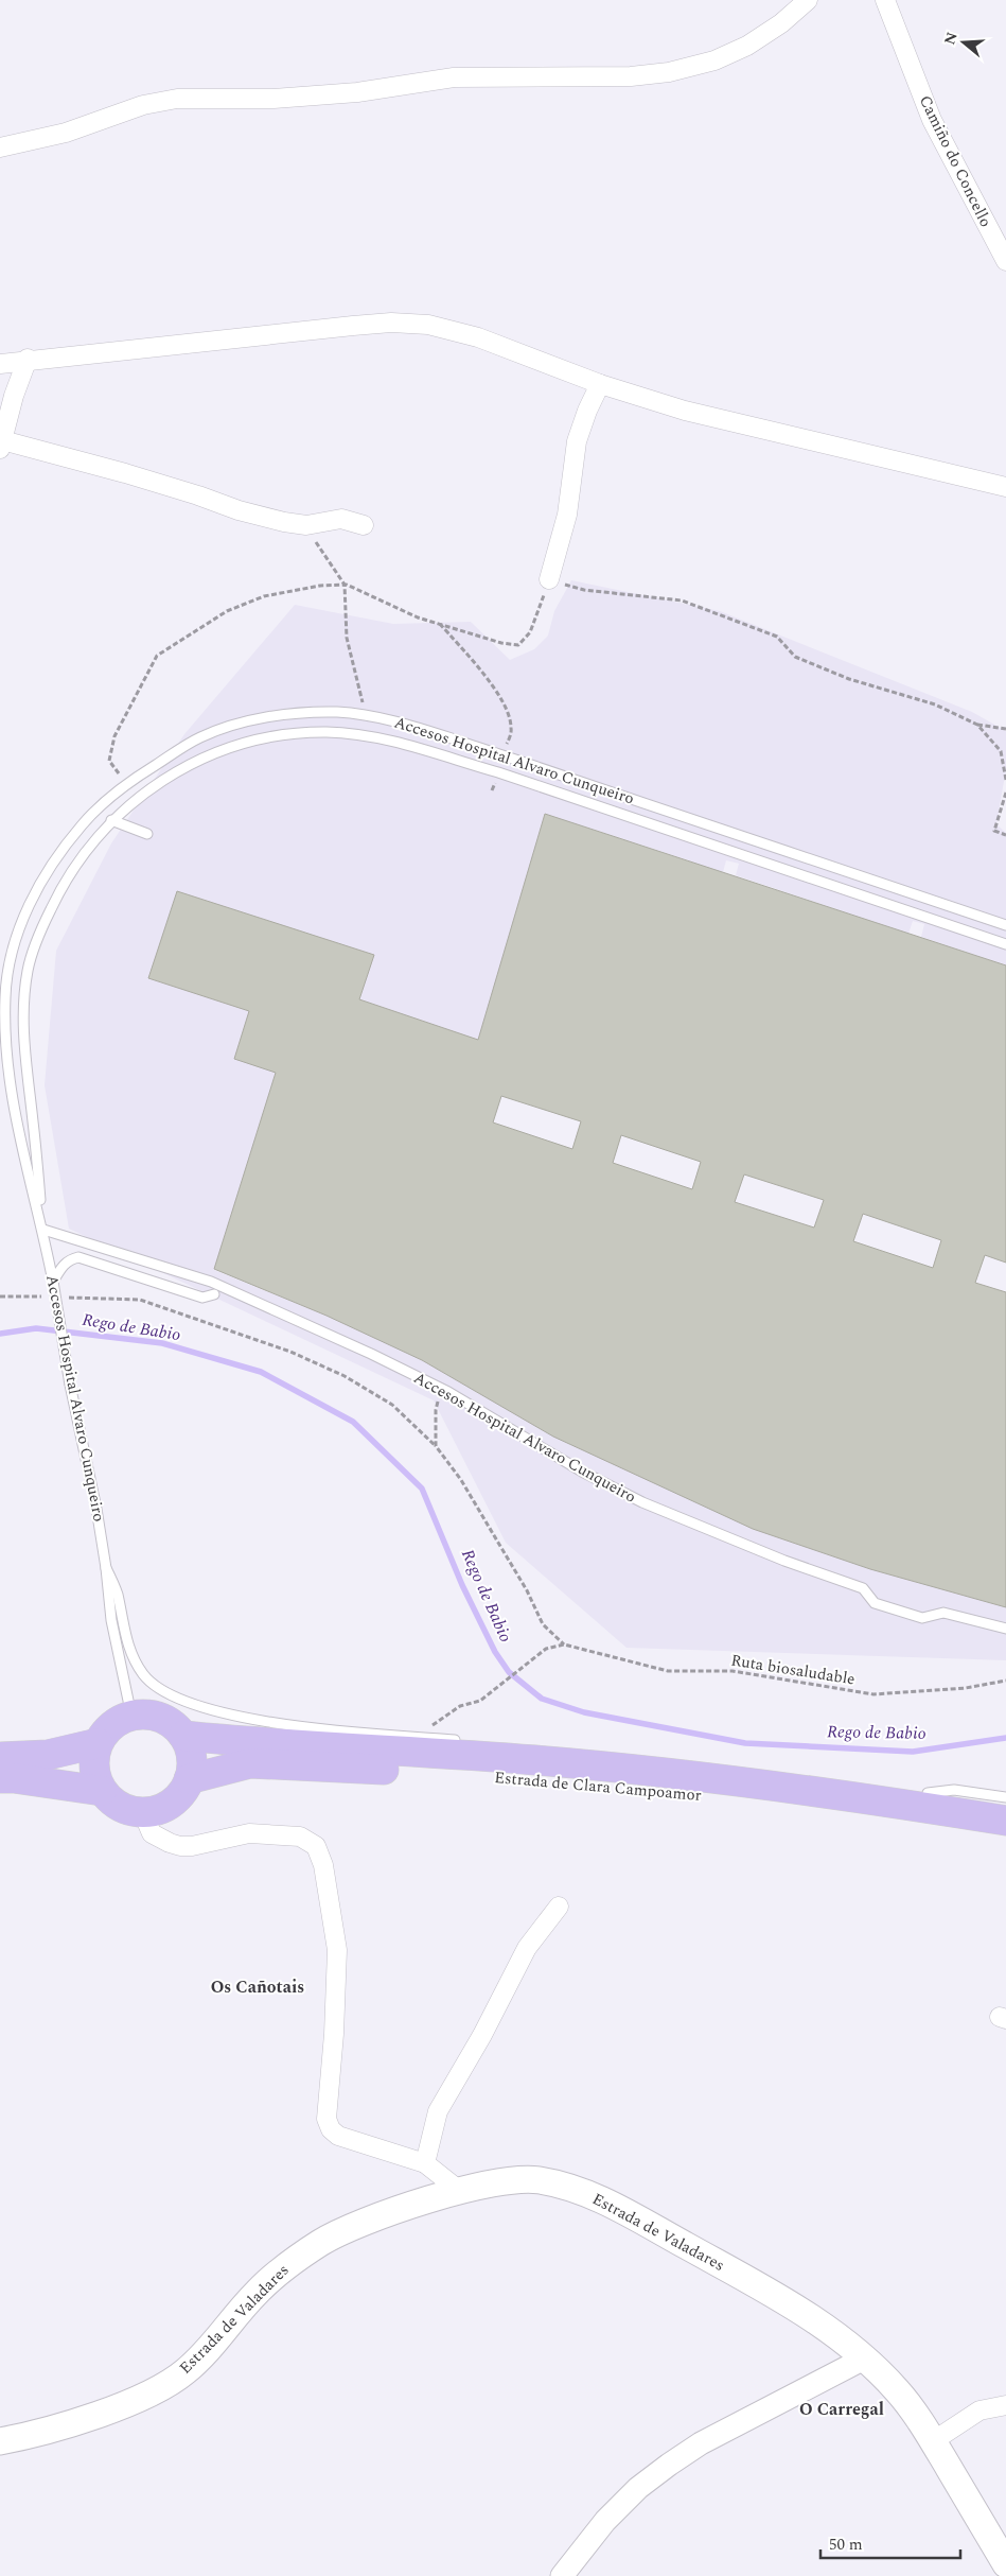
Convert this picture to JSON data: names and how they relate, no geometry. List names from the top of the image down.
{
  "streets": {
    "main road": ["Estrada de Clara Campoamor", "Estrada de Valadares"],
    "street": ["Camiño do Concello"],
    "lane": ["Accesos Hospital Alvaro Cunqueiro"],
    "path": ["Ruta biosaludable"]
  },
  "crossings": [
    ["Accesos Hospital Alvaro Cunqueiro", "Estrada de Clara Campoamor"]
  ],
  "districts": ["Os Cañotais", "O Carregal"],
  "water": ["Rego de Babio"],
  "scale_bar": "50 m",
  "north": "left"
}
